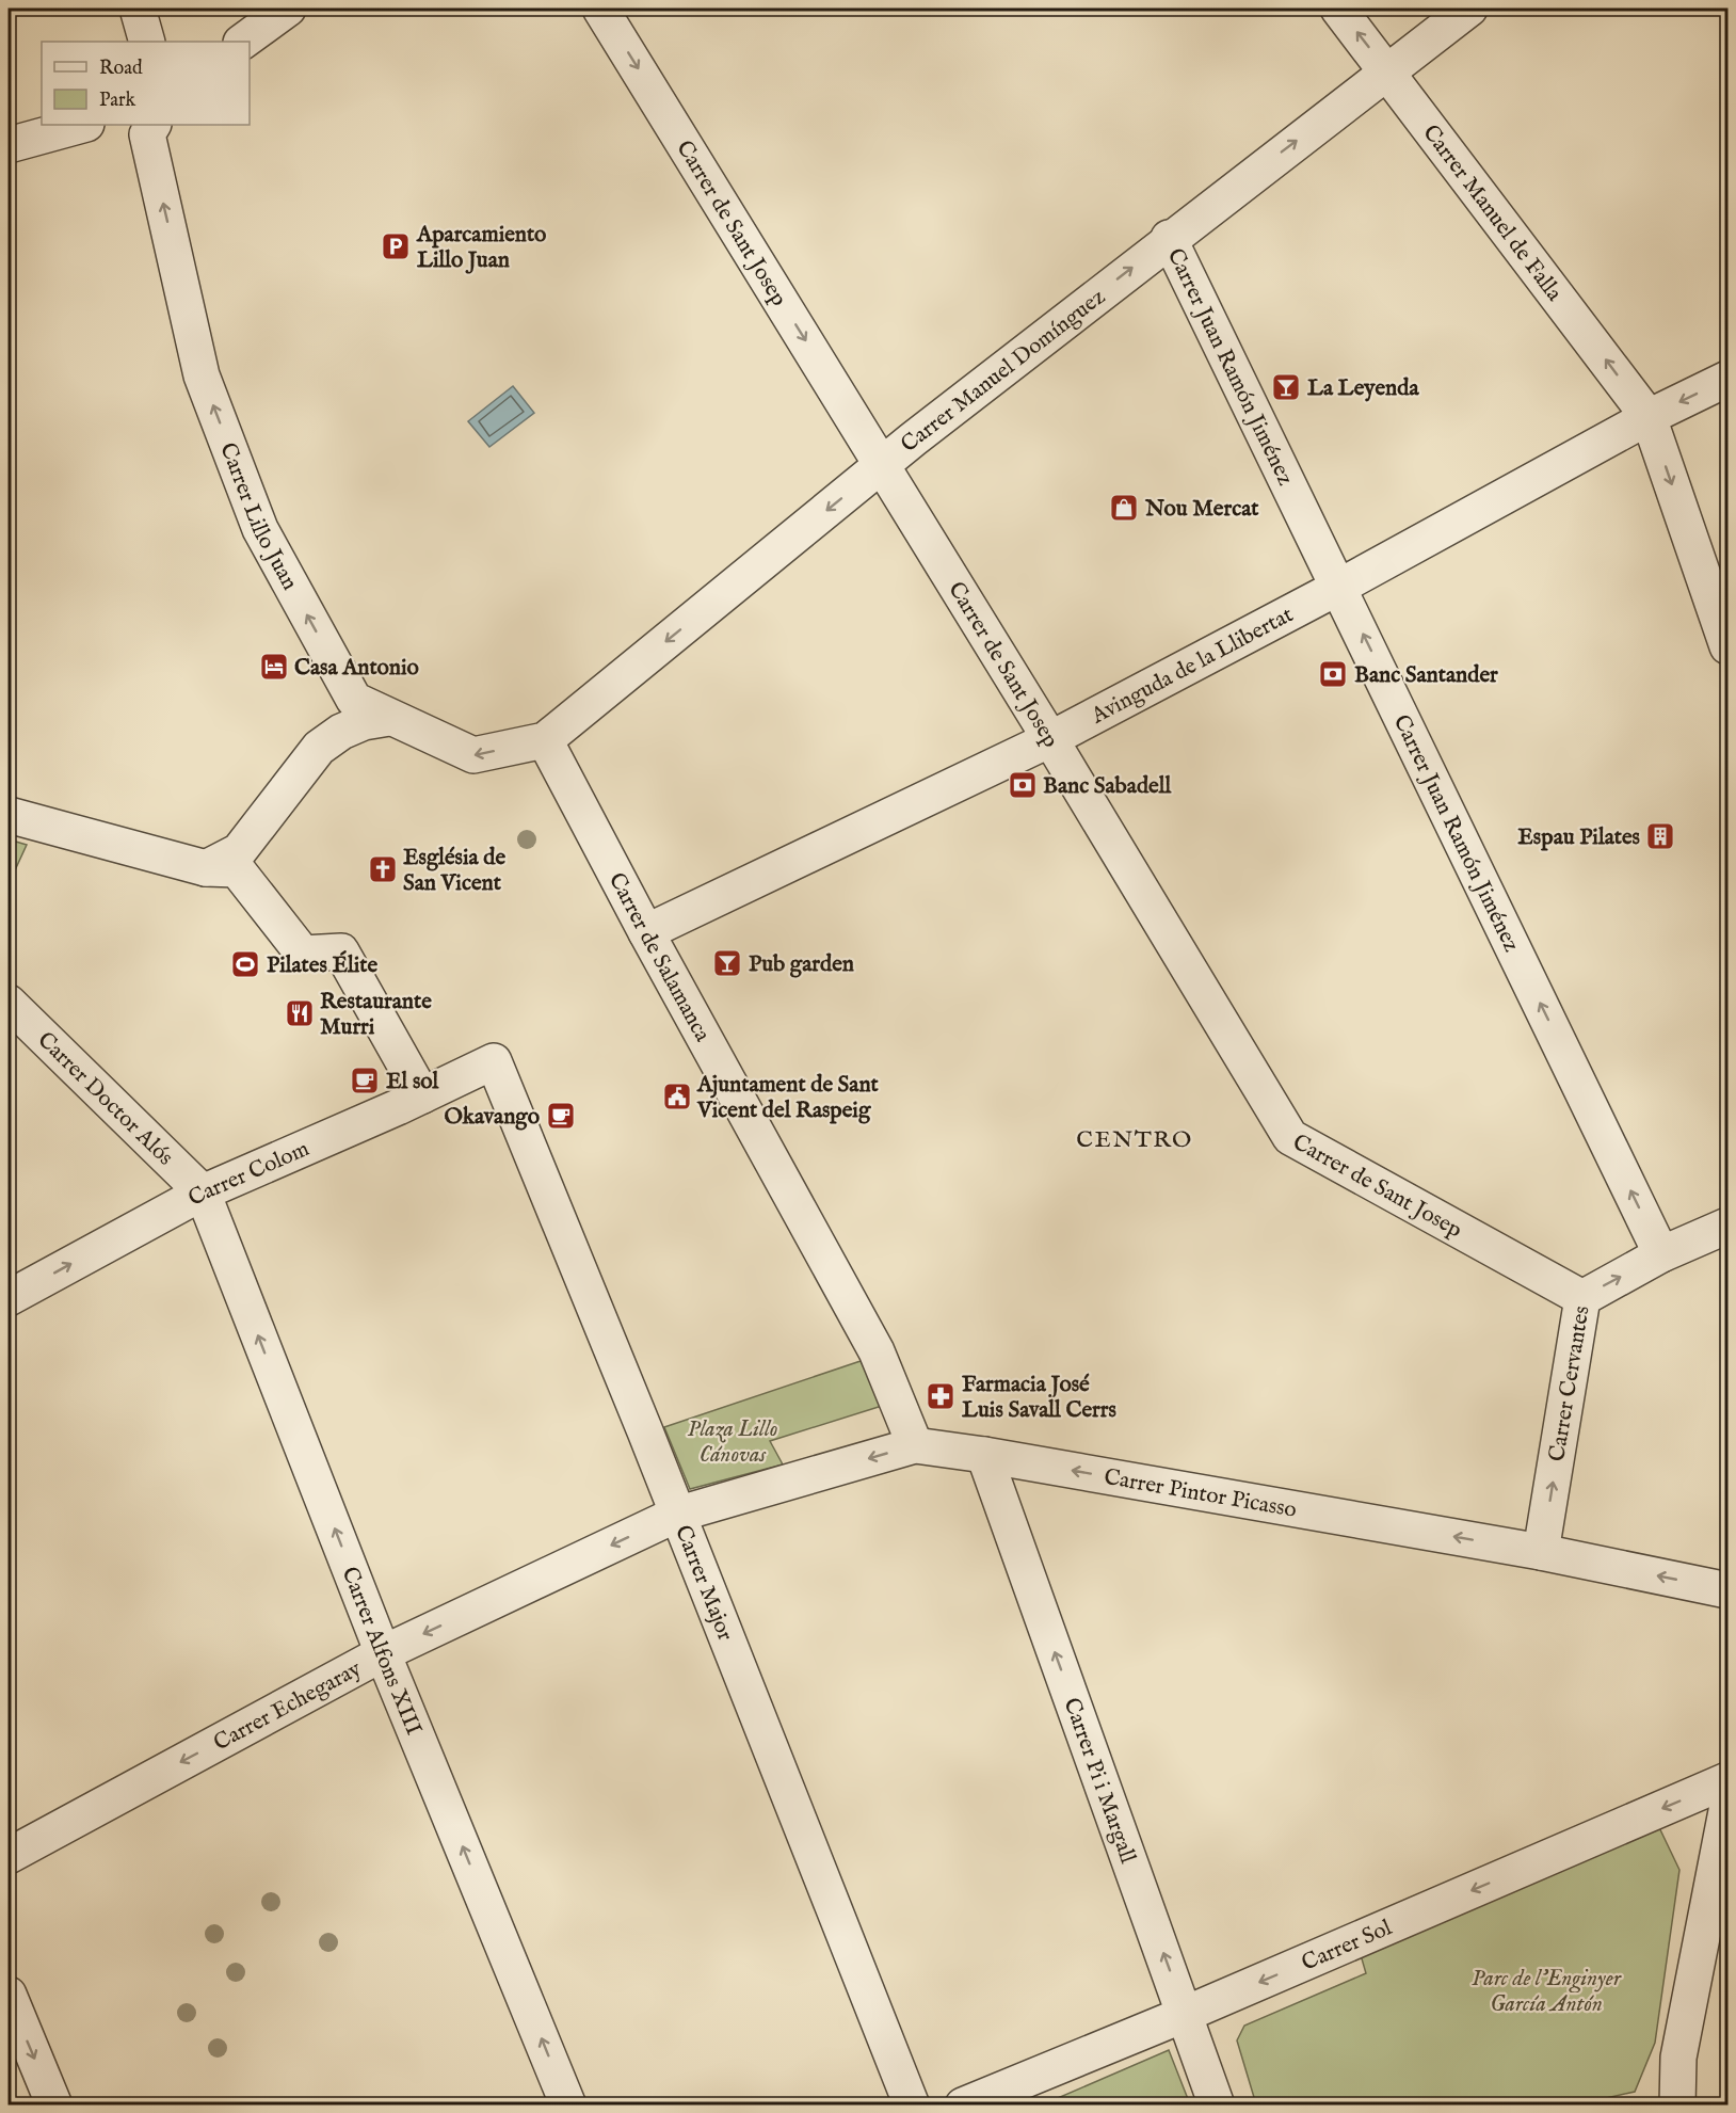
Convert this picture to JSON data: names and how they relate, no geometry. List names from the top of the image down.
{
  "streets": {
    "street": [
      "Carrer Manuel de Falla",
      "Carrer de Sant Josep",
      "Carrer Juan Ramón Jiménez",
      "Carrer Manuel Domínguez",
      "Carrer Lillo Juan",
      "Avinguda de la Llibertat",
      "Carrer de Salamanca",
      "Carrer Doctor Alós",
      "Carrer Colom",
      "Carrer Cervantes",
      "Carrer Pintor Picasso",
      "Carrer Major",
      "Carrer Alfons XIII",
      "Carrer Echegaray",
      "Carrer Pi i Margall",
      "Carrer Sol"
    ]
  },
  "crossings": [
    ["Carrer Manuel de Falla", "Carrer Manuel Domínguez"],
    ["Carrer Manuel de Falla", "Avinguda de la Llibertat"],
    ["Carrer de Sant Josep", "Carrer Manuel Domínguez"],
    ["Carrer de Sant Josep", "Avinguda de la Llibertat"],
    ["Carrer de Sant Josep", "Carrer Cervantes"],
    ["Carrer Juan Ramón Jiménez", "Carrer Manuel Domínguez"],
    ["Carrer Juan Ramón Jiménez", "Avinguda de la Llibertat"],
    ["Carrer Juan Ramón Jiménez", "Carrer Cervantes"],
    ["Carrer Manuel Domínguez", "Carrer Lillo Juan"],
    ["Carrer Manuel Domínguez", "Carrer de Salamanca"],
    ["Carrer Lillo Juan", "Carrer de Salamanca"],
    ["Avinguda de la Llibertat", "Carrer de Salamanca"],
    ["Carrer de Salamanca", "Carrer Pintor Picasso"],
    ["Carrer Doctor Alós", "Carrer Colom"],
    ["Carrer Doctor Alós", "Carrer Alfons XIII"],
    ["Carrer Colom", "Carrer Major"],
    ["Carrer Colom", "Carrer Alfons XIII"],
    ["Carrer Cervantes", "Carrer Pintor Picasso"],
    ["Carrer Pintor Picasso", "Carrer Major"],
    ["Carrer Pintor Picasso", "Carrer Echegaray"],
    ["Carrer Pintor Picasso", "Carrer Pi i Margall"],
    ["Carrer Major", "Carrer Echegaray"],
    ["Carrer Alfons XIII", "Carrer Echegaray"],
    ["Carrer Pi i Margall", "Carrer Sol"]
  ],
  "one_way": [
    "Carrer Juan Ramón Jiménez",
    "Carrer Colom",
    "Carrer Cervantes",
    "Carrer Pintor Picasso",
    "Carrer Alfons XIII",
    "Carrer Echegaray",
    "Carrer Pi i Margall",
    "Carrer Sol"
  ],
  "districts": ["CENTRO"],
  "parks": ["Plaza Lillo Cánovas", "Parc de l'Enginyer García Antón"],
  "places": {
    "parking": ["Aparcamiento Lillo Juan"],
    "bar": ["La Leyenda", "Pub garden"],
    "shop": ["Nou Mercat"],
    "hotel": ["Casa Antonio"],
    "bank": ["Banc Santander", "Banc Sabadell"],
    "building": ["Espau Pilates"],
    "church": ["Església de San Vicent"],
    "sports": ["Pilates Élite"],
    "restaurant": ["Restaurante Murri"],
    "cafe": ["El sol", "Okavango"],
    "public building": ["Ajuntament de Sant Vicent del Raspeig"],
    "pharmacy": ["Farmacia José Luis Savall Cerrs"]
  },
  "legend": ["Road", "Park"]
}
